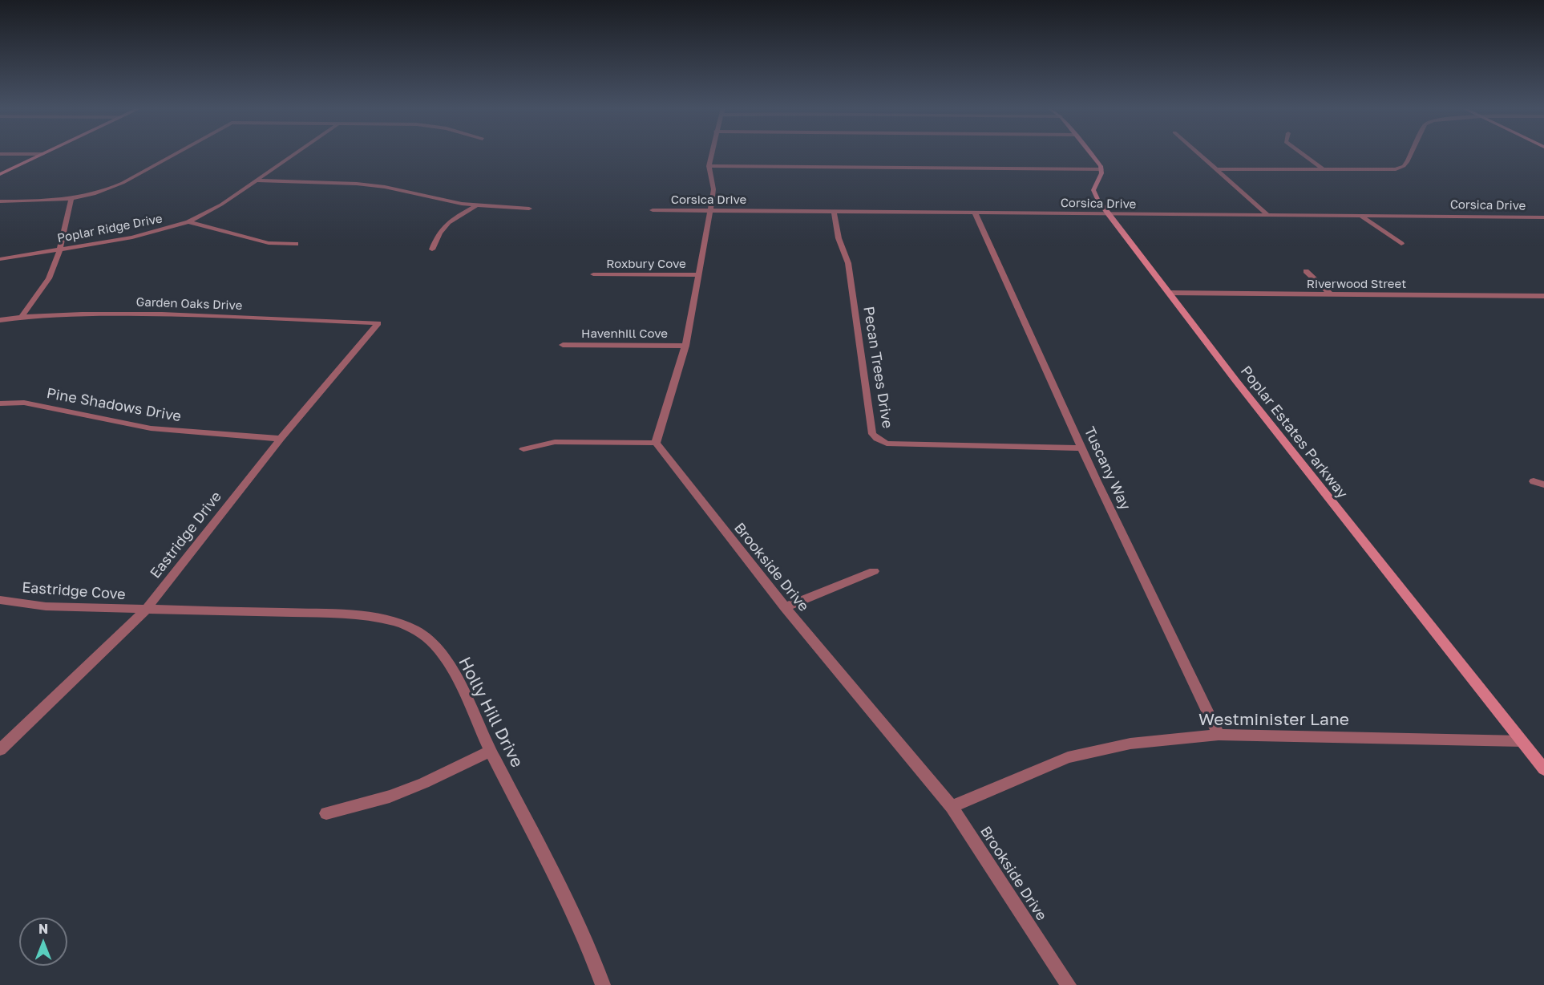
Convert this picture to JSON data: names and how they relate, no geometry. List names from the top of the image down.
{
  "streets": {
    "street": [
      "Corsica Drive",
      "Poplar Ridge Drive",
      "Roxbury Cove",
      "Riverwood Street",
      "Garden Oaks Drive",
      "Havenhill Cove",
      "Pecan Trees Drive",
      "Pine Shadows Drive",
      "Poplar Estates Parkway",
      "Tuscany Way",
      "Eastridge Drive",
      "Brookside Drive",
      "Eastridge Cove",
      "Holly Hill Drive",
      "Westminister Lane"
    ]
  },
  "crossings": [
    ["Corsica Drive", "Pecan Trees Drive"],
    ["Corsica Drive", "Poplar Estates Parkway"],
    ["Corsica Drive", "Tuscany Way"],
    ["Riverwood Street", "Poplar Estates Parkway"],
    ["Garden Oaks Drive", "Eastridge Drive"],
    ["Pecan Trees Drive", "Tuscany Way"],
    ["Pine Shadows Drive", "Eastridge Drive"],
    ["Poplar Estates Parkway", "Westminister Lane"],
    ["Tuscany Way", "Westminister Lane"],
    ["Eastridge Drive", "Eastridge Cove"],
    ["Eastridge Drive", "Holly Hill Drive"],
    ["Brookside Drive", "Westminister Lane"],
    ["Eastridge Cove", "Holly Hill Drive"]
  ],
  "north": "top"
}
